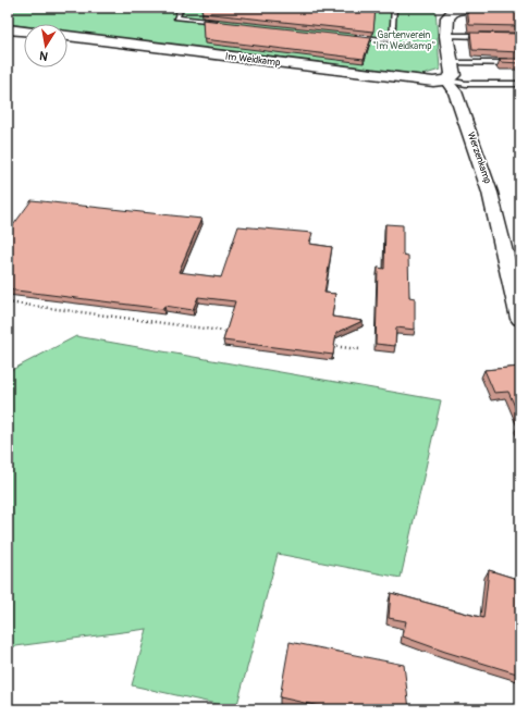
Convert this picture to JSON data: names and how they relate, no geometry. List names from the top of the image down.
{
  "streets": {
    "street": ["Im Weidkamp", "Werzenkamp"]
  },
  "crossings": [
    ["Im Weidkamp", "Werzenkamp"]
  ],
  "parks": ["Gartenverein \"Im Weidkamp\""],
  "north": "bottom"
}
